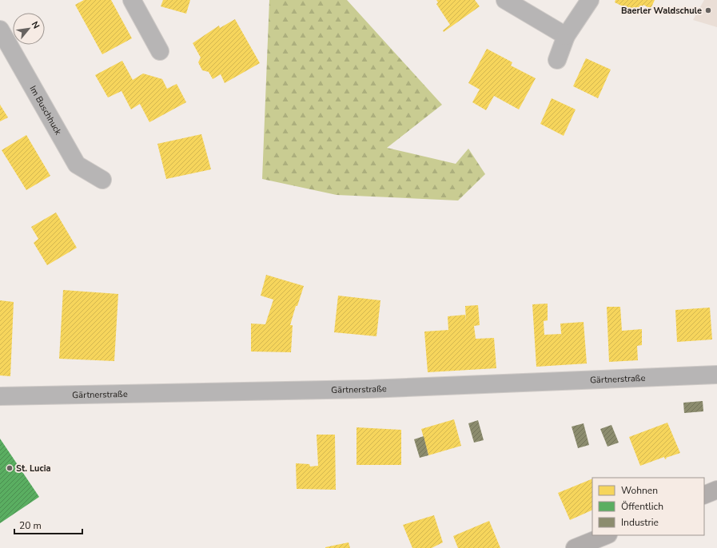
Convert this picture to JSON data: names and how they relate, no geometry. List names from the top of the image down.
{
  "streets": {
    "street": ["Im Buschhuck", "Gärtnerstraße"]
  },
  "places": ["Baerler Waldschule", "St. Lucia"],
  "legend": ["Wohnen", "Öffentlich", "Industrie"],
  "scale_bar": "20 m",
  "north": "top right"
}
